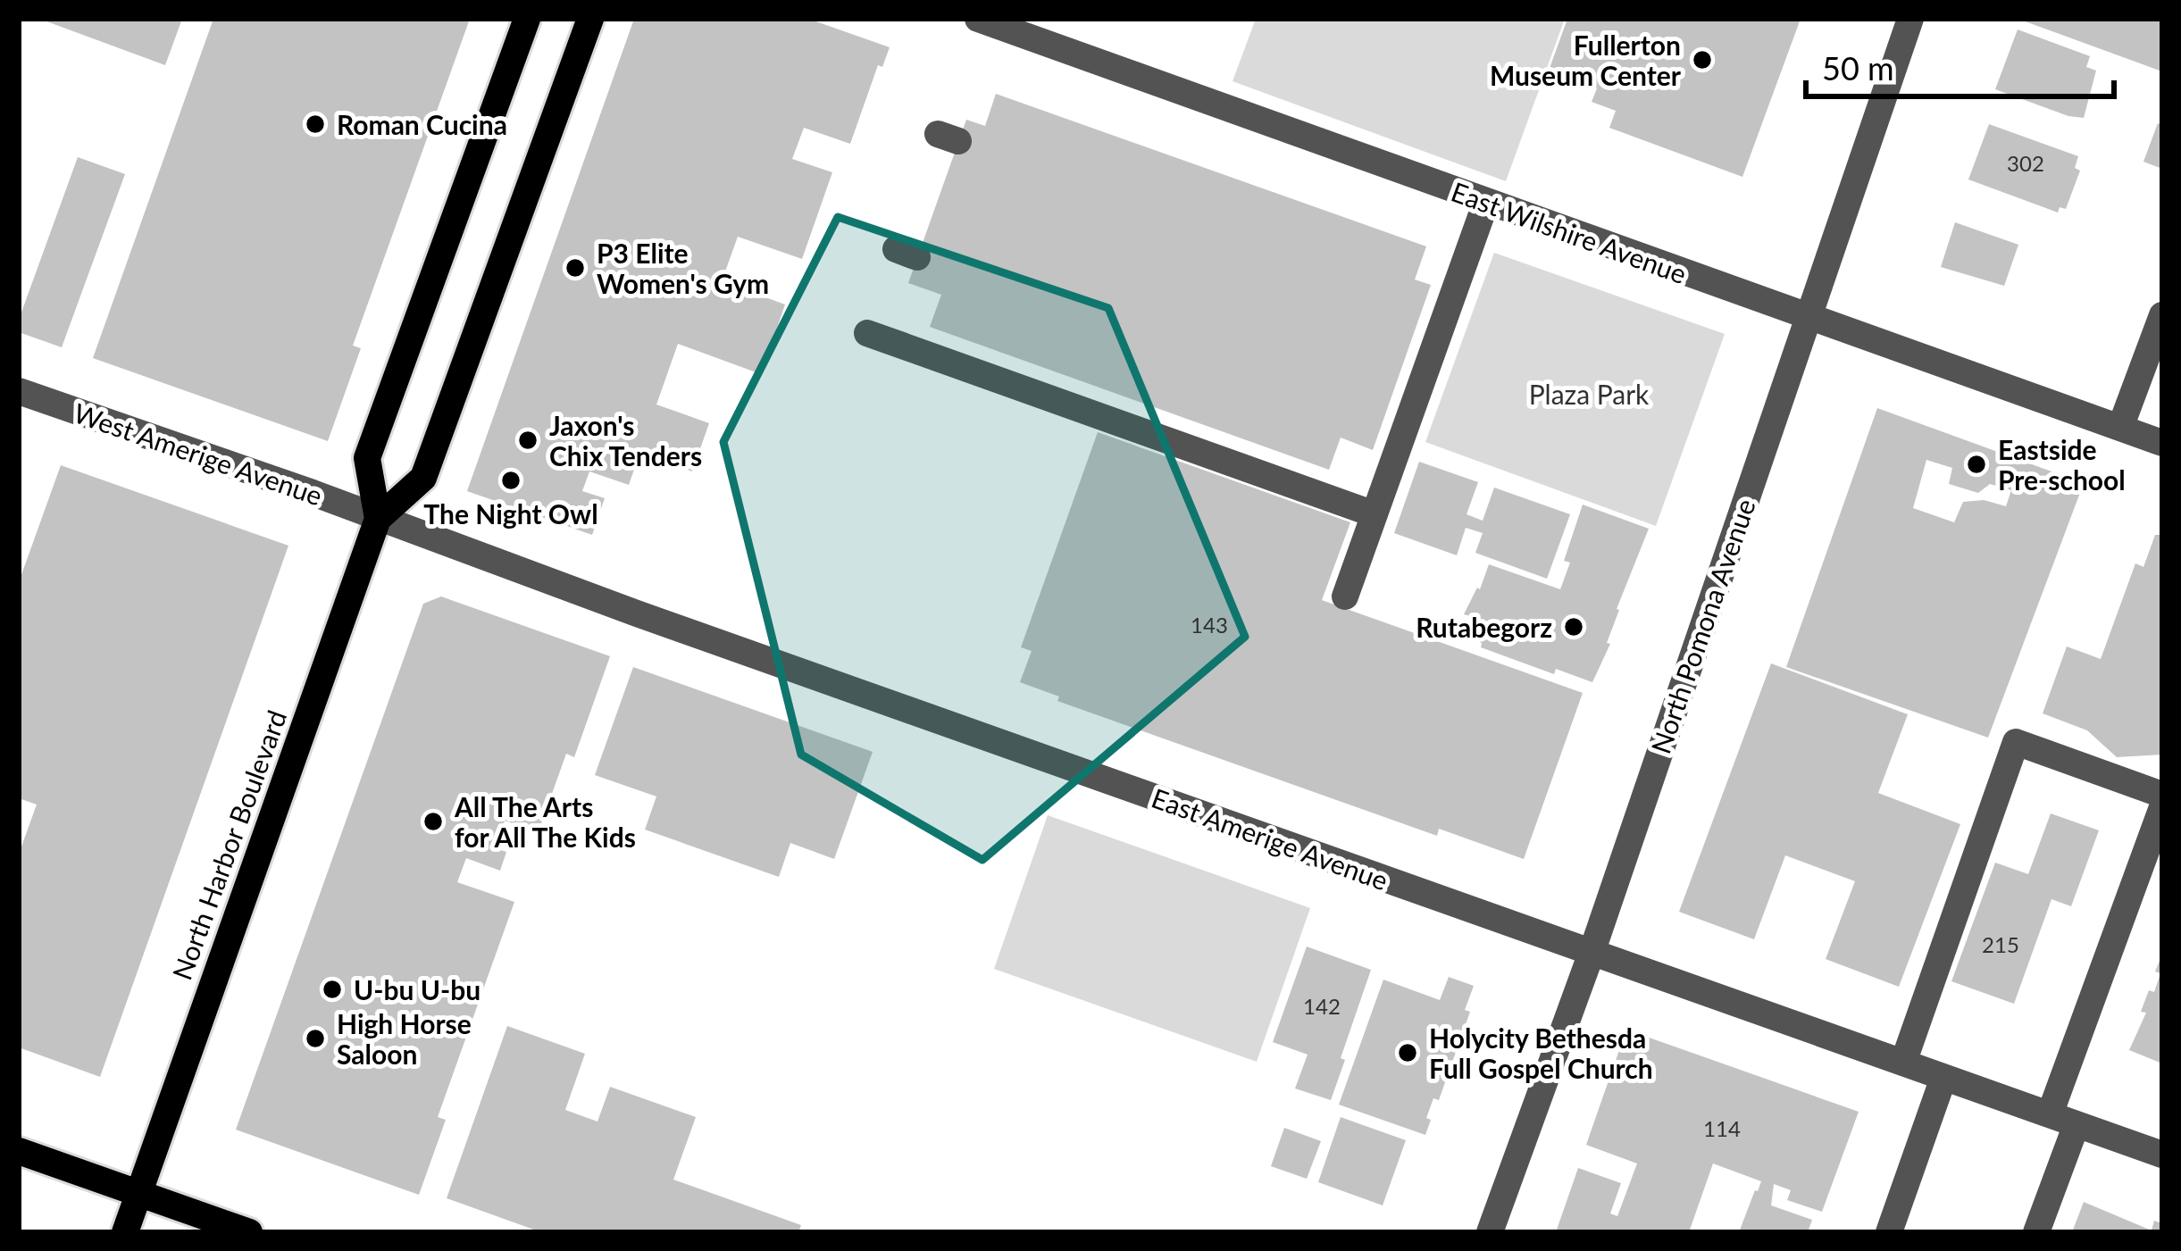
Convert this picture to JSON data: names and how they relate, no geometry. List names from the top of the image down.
{
  "streets": {
    "main road": ["North Harbor Boulevard"],
    "street": [
      "East Wilshire Avenue",
      "West Amerige Avenue",
      "North Pomona Avenue",
      "East Amerige Avenue"
    ]
  },
  "crossings": [
    ["East Wilshire Avenue", "North Pomona Avenue"],
    ["West Amerige Avenue", "East Amerige Avenue"],
    ["West Amerige Avenue", "North Harbor Boulevard"],
    ["North Pomona Avenue", "East Amerige Avenue"],
    ["East Amerige Avenue", "North Harbor Boulevard"]
  ],
  "parks": ["Plaza Park"],
  "places": [
    "Fullerton Museum Center",
    "Roman Cucina",
    "P3 Elite Women's Gym",
    "Jaxon's Chix Tenders",
    "Eastside Pre-school",
    "The Night Owl",
    "Rutabegorz",
    "All The Arts for All The Kids",
    "U-bu U-bu",
    "High Horse Saloon",
    "Holycity Bethesda Full Gospel Church"
  ],
  "house_numbers": [
    "302",
    "143",
    "215",
    "142",
    "114"
  ],
  "scale_bar": "50 m"
}
